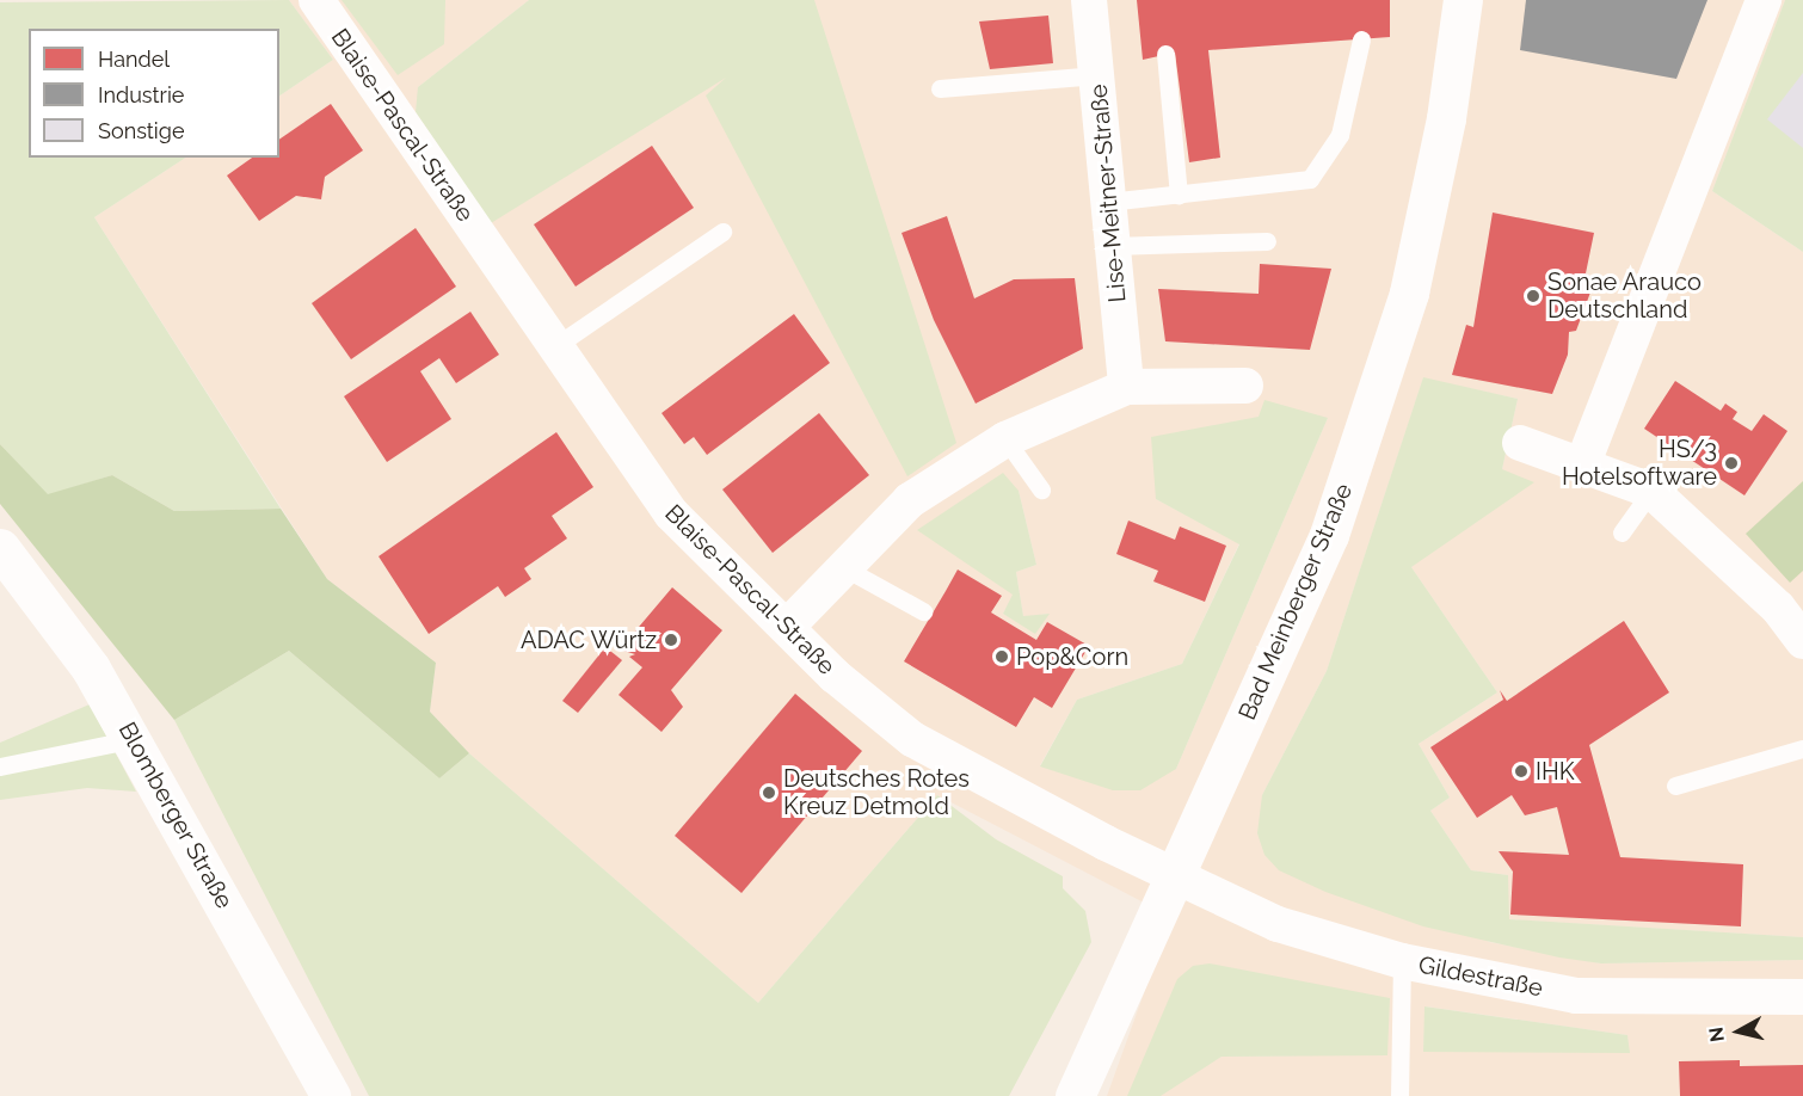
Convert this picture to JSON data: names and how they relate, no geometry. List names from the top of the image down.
{
  "streets": {
    "main road": ["Bad Meinberger Straße", "Blomberger Straße"],
    "street": ["Blaise-Pascal-Straße", "Lise-Meitner-Straße", "Gildestraße"]
  },
  "crossings": [
    ["Blaise-Pascal-Straße", "Bad Meinberger Straße"],
    ["Blaise-Pascal-Straße", "Gildestraße"],
    ["Bad Meinberger Straße", "Gildestraße"]
  ],
  "places": [
    "Sonae Arauco Deutschland",
    "HS/3 Hotelsoftware",
    "ADAC Würtz",
    "Pop&Corn",
    "IHK",
    "Deutsches Rotes Kreuz Detmold"
  ],
  "legend": ["Handel", "Industrie", "Sonstige"],
  "north": "left"
}
